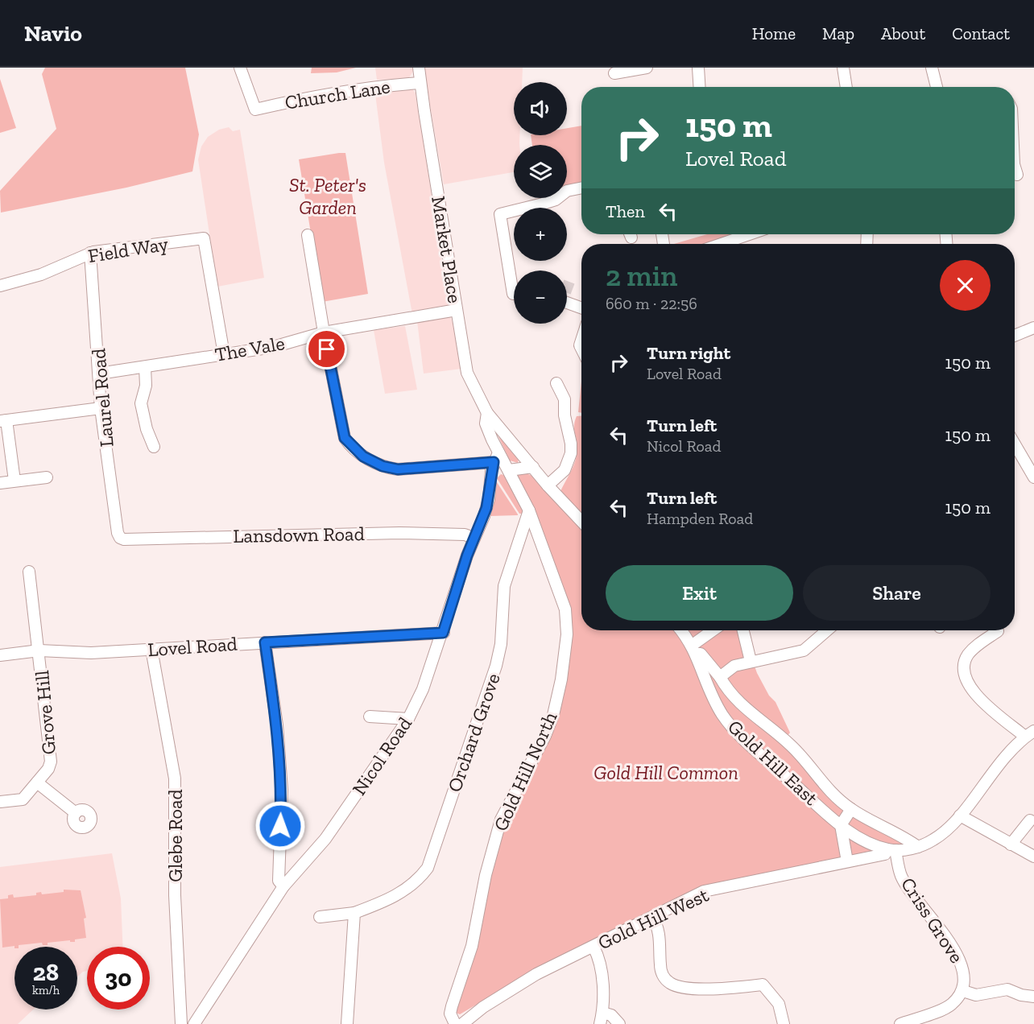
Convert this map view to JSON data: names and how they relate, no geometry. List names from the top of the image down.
{
  "streets": {
    "street": [
      "Church Lane",
      "Field Way",
      "Market Place",
      "The Vale",
      "Laurel Road",
      "Lansdown Road",
      "Lovel Road",
      "Grove Hill",
      "Orchard Grove",
      "Nicol Road",
      "Gold Hill East",
      "Gold Hill North",
      "Glebe Road",
      "Gold Hill West",
      "Criss Grove"
    ]
  },
  "crossings": [
    ["Church Lane", "Market Place"],
    ["Field Way", "The Vale"],
    ["Field Way", "Laurel Road"],
    ["Market Place", "The Vale"],
    ["Market Place", "Gold Hill North"],
    ["The Vale", "Laurel Road"],
    ["Laurel Road", "Lansdown Road"],
    ["Lansdown Road", "Nicol Road"],
    ["Lovel Road", "Grove Hill"],
    ["Lovel Road", "Nicol Road"],
    ["Lovel Road", "Glebe Road"],
    ["Orchard Grove", "Gold Hill North"],
    ["Nicol Road", "Gold Hill North"],
    ["Gold Hill East", "Gold Hill West"],
    ["Gold Hill East", "Criss Grove"],
    ["Gold Hill West", "Criss Grove"]
  ],
  "parks": ["St. Peter's Garden", "Gold Hill Common"],
  "page": {
    "header": "Navio",
    "nav": [
      "Home",
      "Map",
      "About",
      "Contact"
    ],
    "map_buttons": ["+", "−"],
    "turn": ["150 m", "Lovel Road"],
    "then": "Then",
    "heading": ["2 min", "660 m · 22:56"],
    "list": [
      {
        "name": "Turn right",
        "note": "Lovel Road",
        "value": "150 m"
      },
      {
        "name": "Turn left",
        "note": "Nicol Road",
        "value": "150 m"
      },
      {
        "name": "Turn left",
        "note": "Hampden Road",
        "value": "150 m"
      }
    ],
    "buttons": ["Exit", "Share"],
    "speed": "28 km/h",
    "limit": "30"
  }
}
